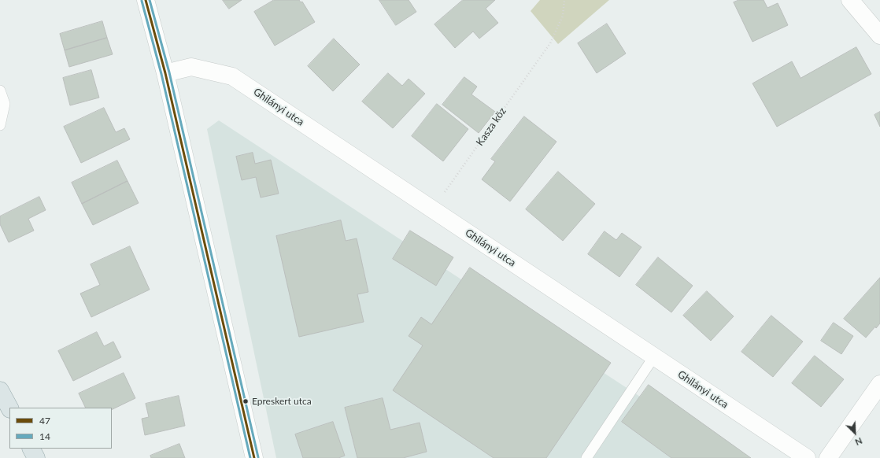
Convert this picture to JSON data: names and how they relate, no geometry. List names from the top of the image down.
{
  "streets": {
    "street": ["Ghilányi utca"],
    "path": ["Kasza köz"]
  },
  "crossings": [
    ["Ghilányi utca", "Kasza köz"]
  ],
  "places": ["Epreskert utca"],
  "lines": ["transit line 47", "transit line 14"],
  "legend": ["47", "14"],
  "north": "bottom right"
}
